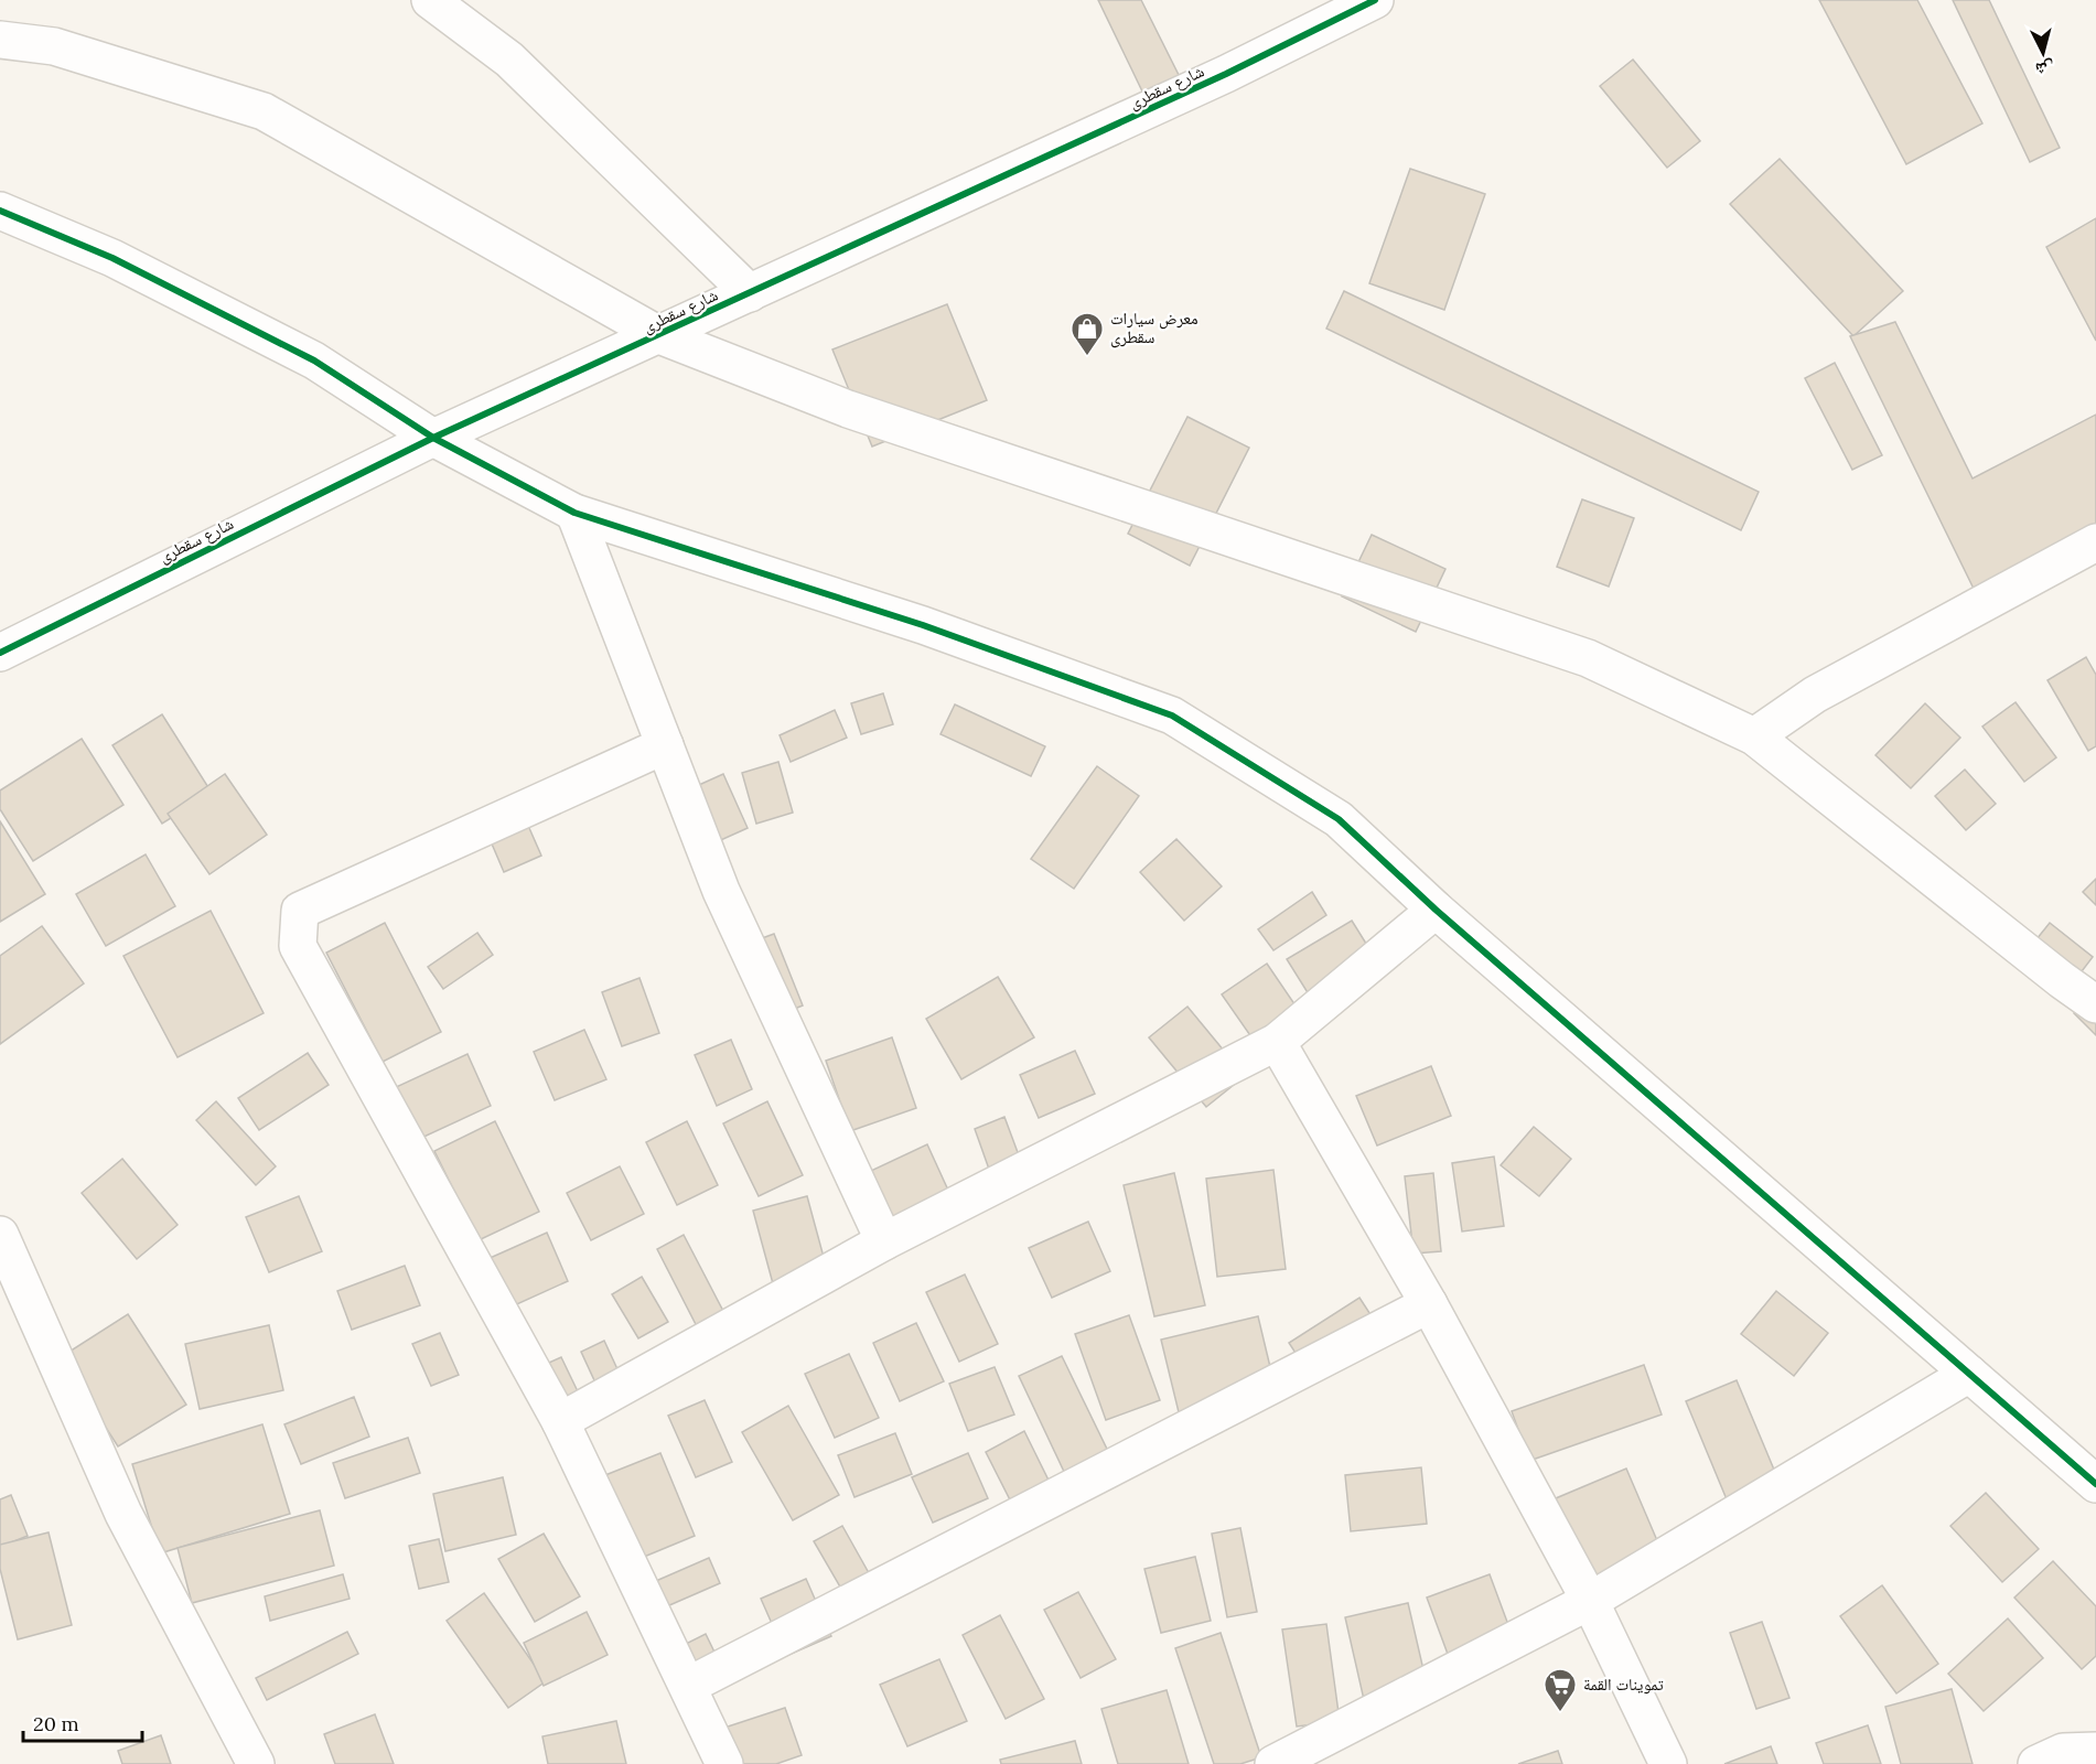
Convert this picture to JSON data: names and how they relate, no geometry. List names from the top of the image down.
{
  "streets": {
    "street": ["شارع سقطرى"]
  },
  "places": {
    "shop": ["معرض سيارات سقطرى"],
    "supermarket": ["تموينات القمة"]
  },
  "scale_bar": "20 m",
  "north": "bottom"
}
